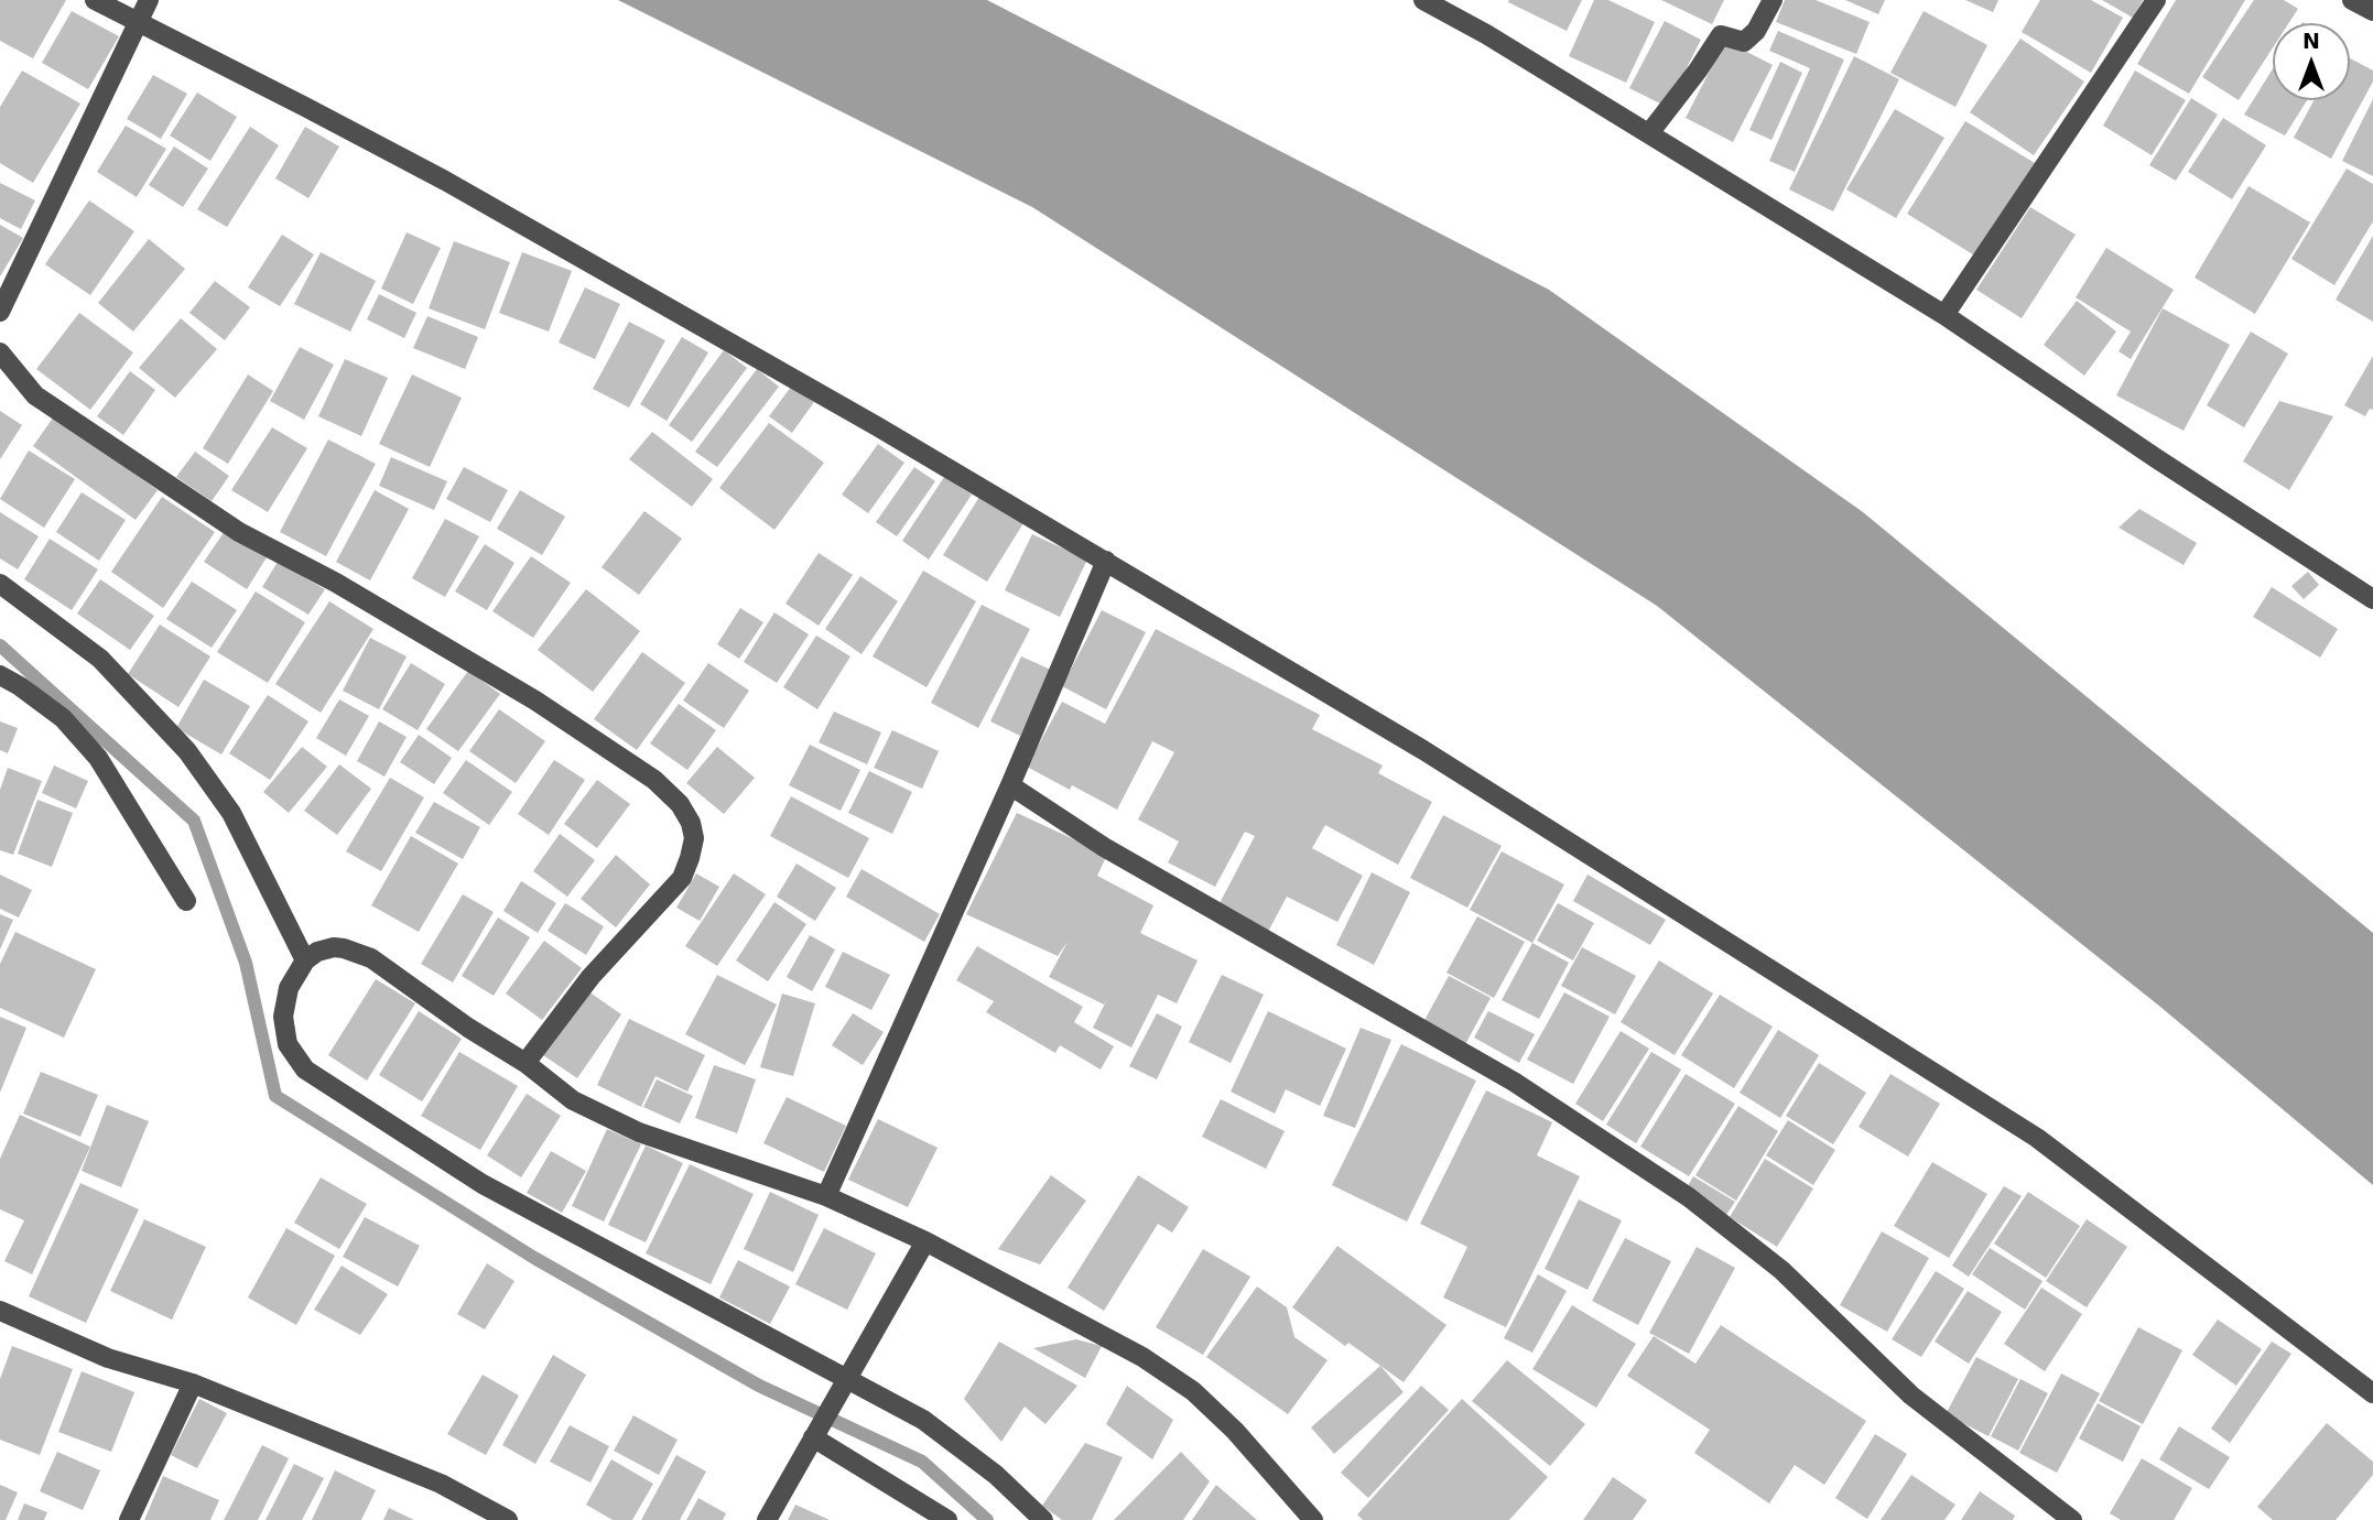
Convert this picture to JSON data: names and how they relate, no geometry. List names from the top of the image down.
{
  "north": "top"
}
